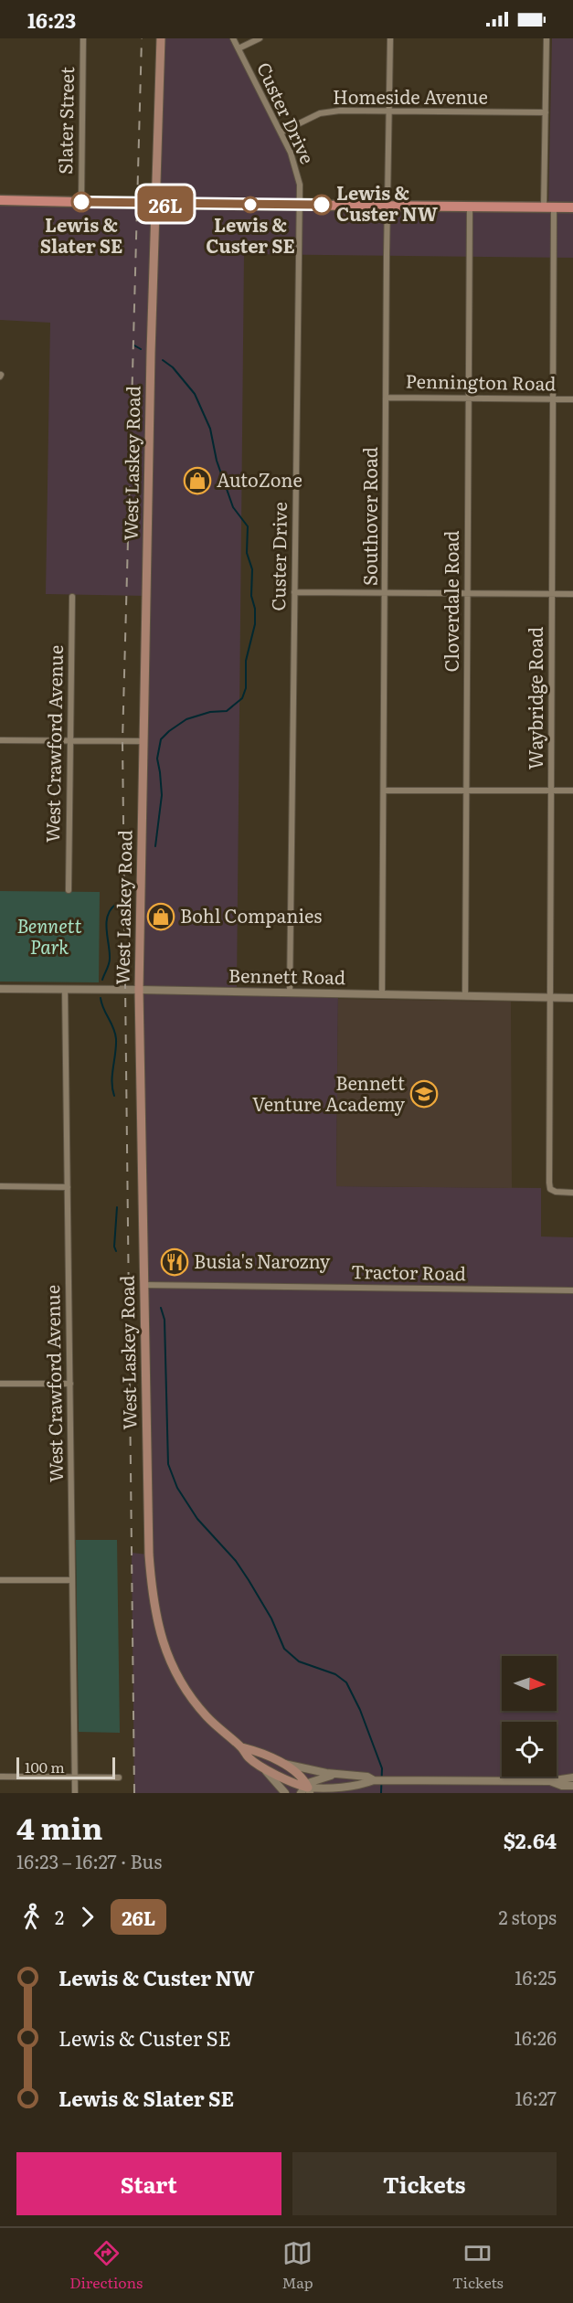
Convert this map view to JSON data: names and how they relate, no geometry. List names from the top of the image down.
{
  "streets": {
    "main road": ["West Laskey Road"],
    "street": [
      "Homeside Avenue",
      "Custer Drive",
      "Slater Street",
      "Pennington Road",
      "Southover Road",
      "Cloverdale Road",
      "Waybridge Road",
      "West Crawford Avenue",
      "Bennett Road",
      "Tractor Road"
    ]
  },
  "crossings": [
    ["Homeside Avenue", "Custer Drive"],
    ["Homeside Avenue", "Southover Road"],
    ["Homeside Avenue", "Waybridge Road"],
    ["Custer Drive", "Bennett Road"],
    ["Pennington Road", "Southover Road"],
    ["Pennington Road", "Cloverdale Road"],
    ["Pennington Road", "Waybridge Road"],
    ["West Laskey Road", "Bennett Road"],
    ["West Laskey Road", "Tractor Road"],
    ["Southover Road", "Bennett Road"],
    ["Cloverdale Road", "Bennett Road"],
    ["Waybridge Road", "Bennett Road"],
    ["West Crawford Avenue", "Bennett Road"]
  ],
  "parks": ["Bennett Park"],
  "places": {
    "other": ["Lewis & Slater SE", "Lewis & Custer SE", "Lewis & Custer NW"],
    "shop": ["AutoZone", "Bohl Companies"],
    "school or university": ["Bennett Venture Academy"],
    "restaurant": ["Busia's Narozny"]
  },
  "lines": ["bus line 26L"],
  "scale_bar": "100 m",
  "north": "right",
  "page": {
    "status": "16:23",
    "on_map": "26L",
    "scale": "100 m",
    "heading": ["4 min", "16:23 – 16:27 · Bus", "$2.64"],
    "legs": ["2", "26L", "2 stops"],
    "list": [
      {
        "name": "Lewis & Custer NW",
        "value": "16:25"
      },
      {
        "name": "Lewis & Custer SE",
        "value": "16:26"
      },
      {
        "name": "Lewis & Slater SE",
        "value": "16:27"
      }
    ],
    "buttons": ["Start", "Tickets"],
    "tabs": ["Directions", "Map", "Tickets"]
  }
}
